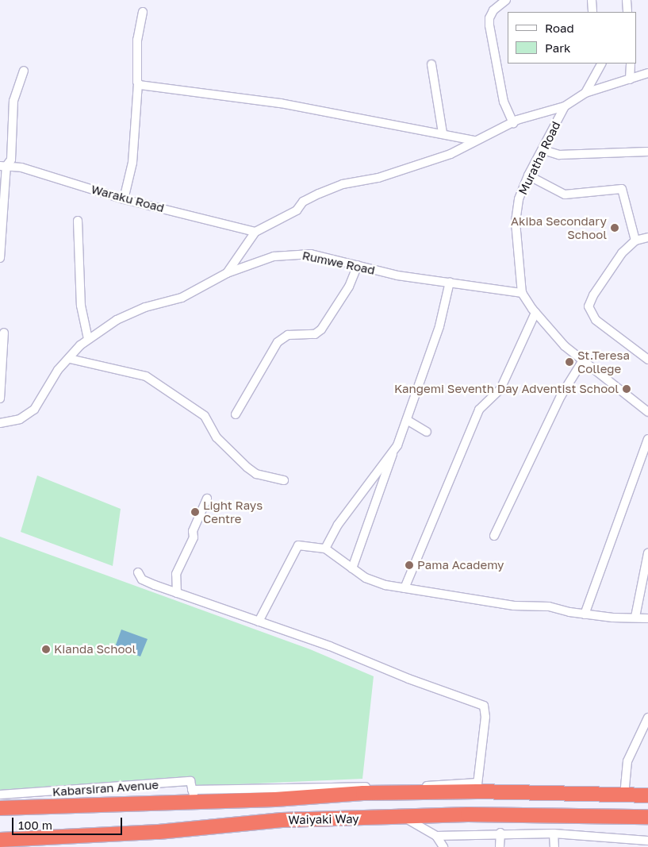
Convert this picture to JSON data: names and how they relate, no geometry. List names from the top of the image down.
{
  "streets": {
    "highway": ["Waiyaki Way"],
    "street": [
      "Muratha Road",
      "Waraku Road",
      "Rumwe Road",
      "Kabarsiran Avenue"
    ]
  },
  "crossings": [
    ["Muratha Road", "Rumwe Road"],
    ["Kabarsiran Avenue", "Waiyaki Way"]
  ],
  "places": [
    "Akiba Secondary School",
    "St.Teresa College",
    "Kangemi Seventh Day Adventist School",
    "Light Rays Centre",
    "Pama Academy",
    "Kianda School"
  ],
  "legend": ["Road", "Park"],
  "scale_bar": "100 m"
}
